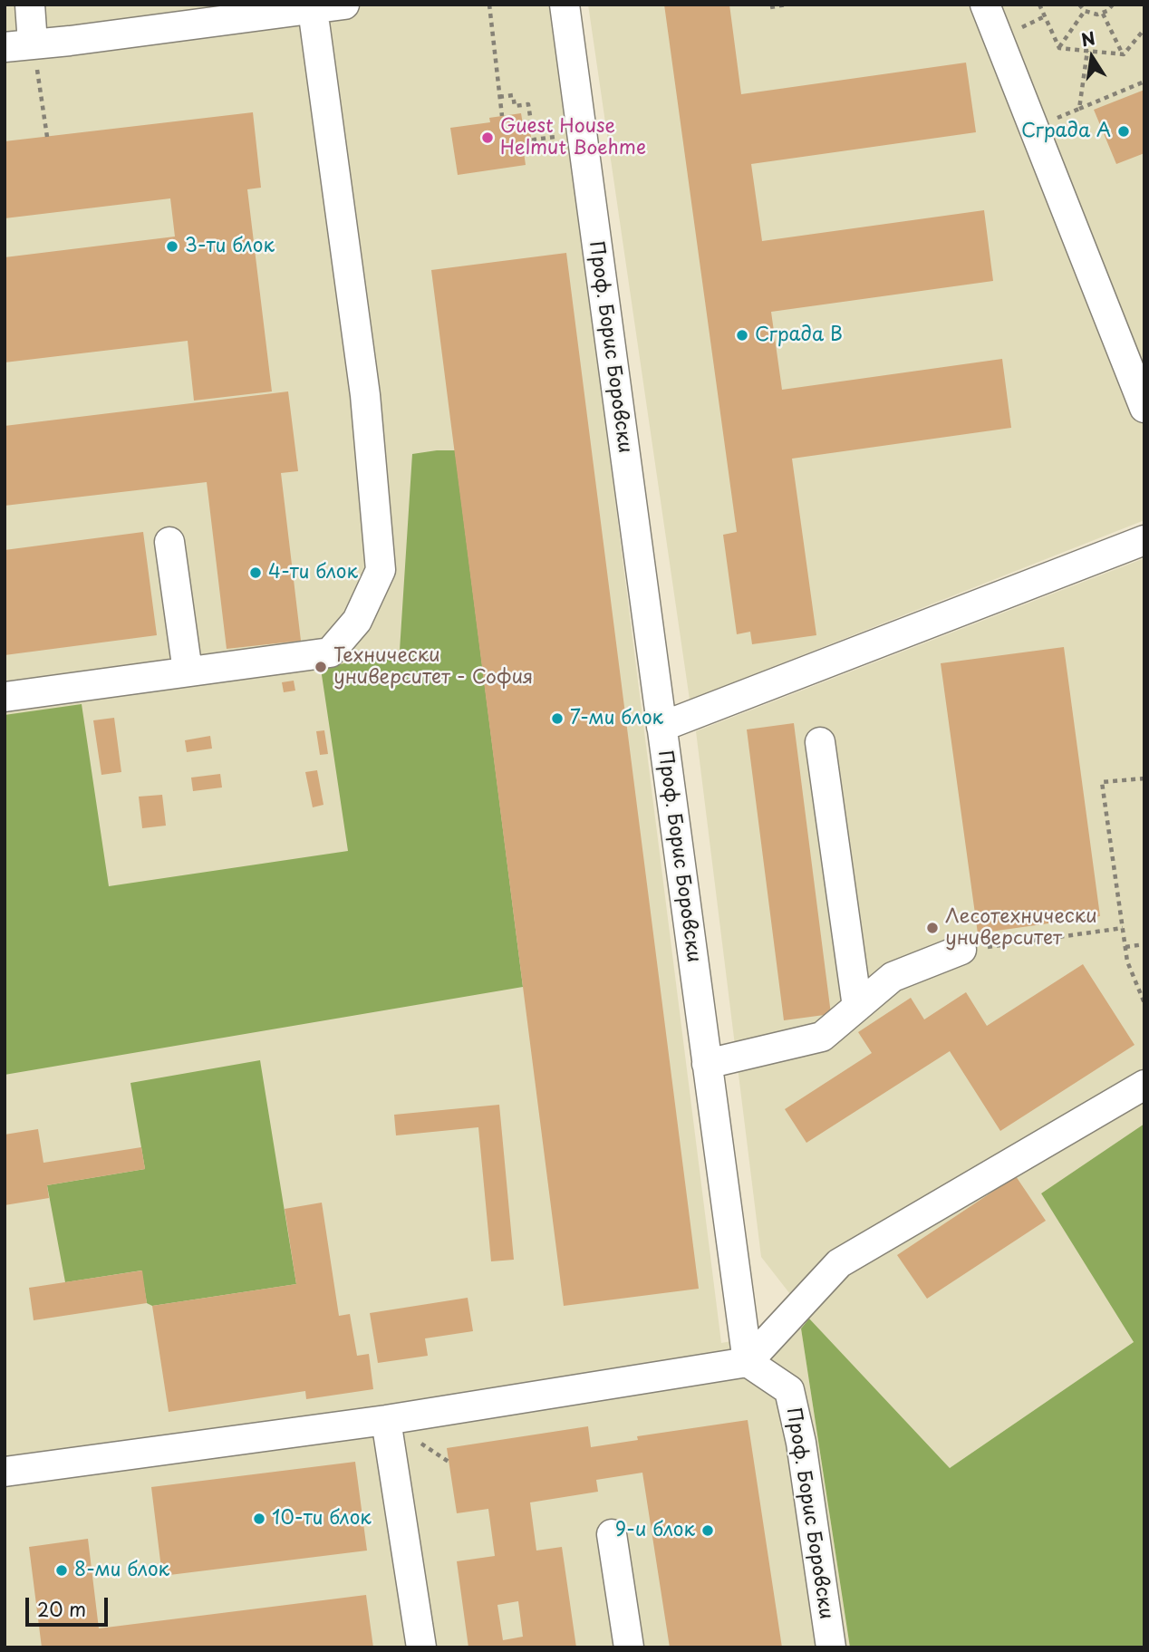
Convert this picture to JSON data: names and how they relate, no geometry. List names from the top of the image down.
{
  "streets": {
    "street": ["Проф. Борис Боровски"]
  },
  "places": [
    "Сграда А",
    "Guest House Helmut Boehme",
    "3-ти блок",
    "Сграда В",
    "4-ти блок",
    "Технически университет - София",
    "7-ми блок",
    "Лесотехнически университет",
    "10-ти блок",
    "9-и блок",
    "8-ми блок"
  ],
  "scale_bar": "20 m",
  "north": "top"
}
